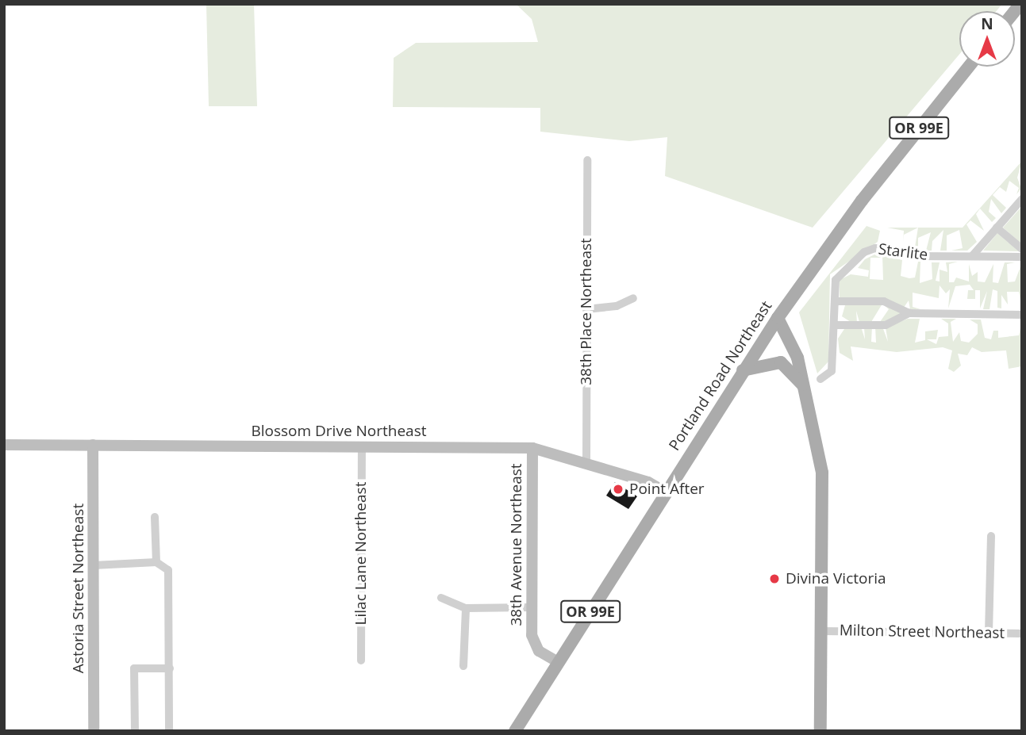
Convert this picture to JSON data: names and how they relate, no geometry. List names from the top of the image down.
{
  "streets": {
    "main road": ["OR 99E", "Portland Road Northeast"],
    "street": [
      "Starlite",
      "38th Place Northeast",
      "Blossom Drive Northeast",
      "38th Avenue Northeast",
      "Lilac Lane Northeast",
      "Astoria Street Northeast",
      "Milton Street Northeast"
    ]
  },
  "crossings": [
    ["38th Place Northeast", "Blossom Drive Northeast"],
    ["Portland Road Northeast", "Blossom Drive Northeast"],
    ["Portland Road Northeast", "38th Avenue Northeast"],
    ["Blossom Drive Northeast", "38th Avenue Northeast"],
    ["Blossom Drive Northeast", "Lilac Lane Northeast"],
    ["Blossom Drive Northeast", "Astoria Street Northeast"]
  ],
  "places": ["Point After", "Divina Victoria"],
  "north": "top"
}
